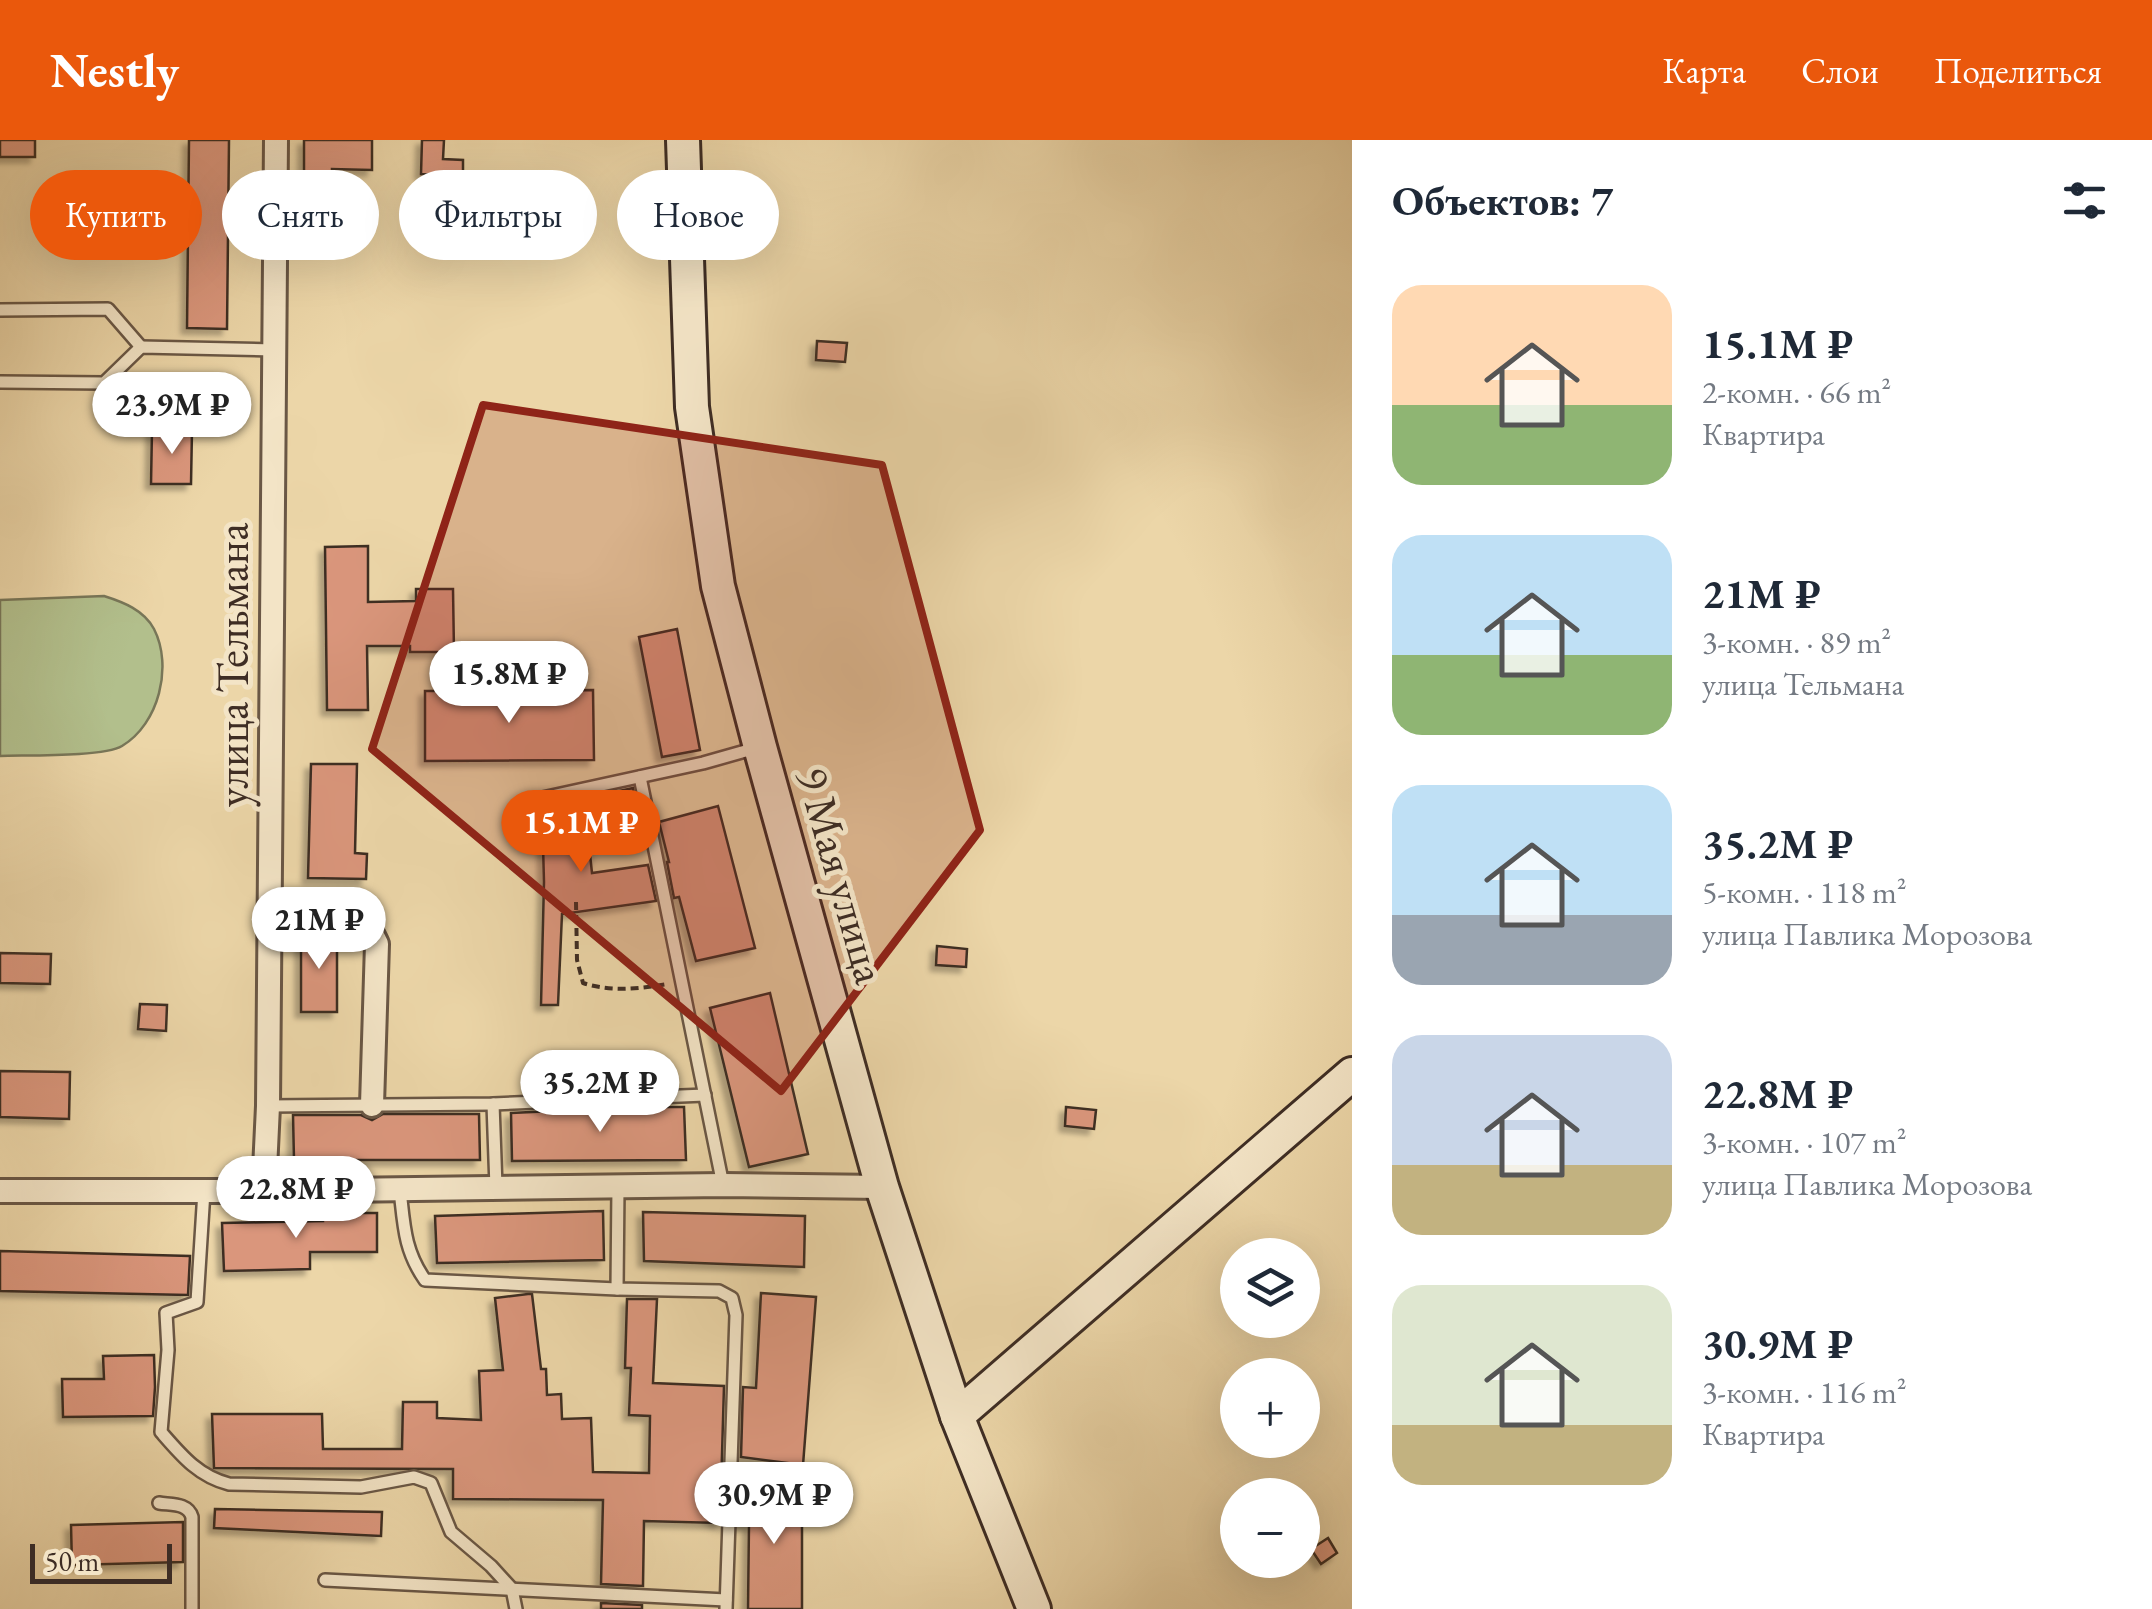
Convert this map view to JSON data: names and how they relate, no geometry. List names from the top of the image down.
{
  "streets": {
    "main road": ["9 Мая улица"],
    "street": ["улица Тельмана"]
  },
  "scale_bar": "50 m",
  "page": {
    "header": "Nestly",
    "nav": ["Карта", "Слои", "Поделиться"],
    "heading": "Объектов: 7",
    "chip": [
      "Купить",
      "Снять",
      "Фильтры",
      "Новое"
    ],
    "list": [
      {
        "name": "15.1M ₽",
        "note": "2-комн. · 66 m² · Квартира"
      },
      {
        "name": "21M ₽",
        "note": "3-комн. · 89 m² · улица Тельмана"
      },
      {
        "name": "35.2M ₽",
        "note": "5-комн. · 118 m² · улица Павлика Морозова"
      },
      {
        "name": "22.8M ₽",
        "note": "3-комн. · 107 m² · улица Павлика Морозова"
      },
      {
        "name": "30.9M ₽",
        "note": "3-комн. · 116 m² · Квартира"
      }
    ],
    "price": [
      "23.9M ₽",
      "15.8M ₽",
      "15.1M ₽",
      "21M ₽",
      "35.2M ₽",
      "22.8M ₽",
      "30.9M ₽"
    ],
    "map_buttons": ["+", "−"],
    "scale": "50 m"
  }
}
